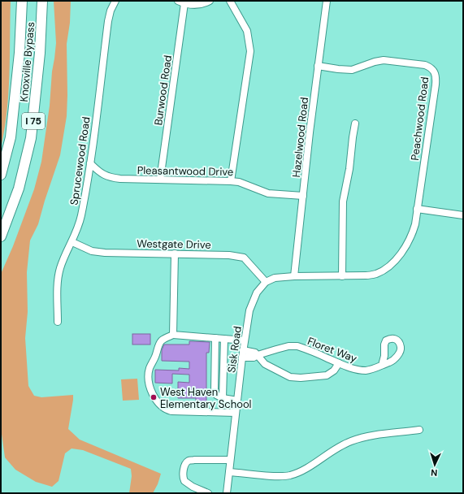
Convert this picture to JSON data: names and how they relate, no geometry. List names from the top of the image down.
{
  "streets": {
    "highway": ["Knoxville Bypass", "I 75"],
    "street": [
      "Burwood Road",
      "Peachwood Road",
      "Hazelwood Road",
      "Sprucewood Road",
      "Pleasantwood Drive",
      "Westgate Drive",
      "Sisk Road",
      "Floret Way"
    ]
  },
  "crossings": [
    ["Burwood Road", "Pleasantwood Drive"],
    ["Peachwood Road", "Hazelwood Road"],
    ["Hazelwood Road", "Pleasantwood Drive"],
    ["Sprucewood Road", "Pleasantwood Drive"],
    ["Sprucewood Road", "Westgate Drive"],
    ["Westgate Drive", "Sisk Road"]
  ],
  "places": ["West Haven Elementary School"],
  "north": "bottom"
}
